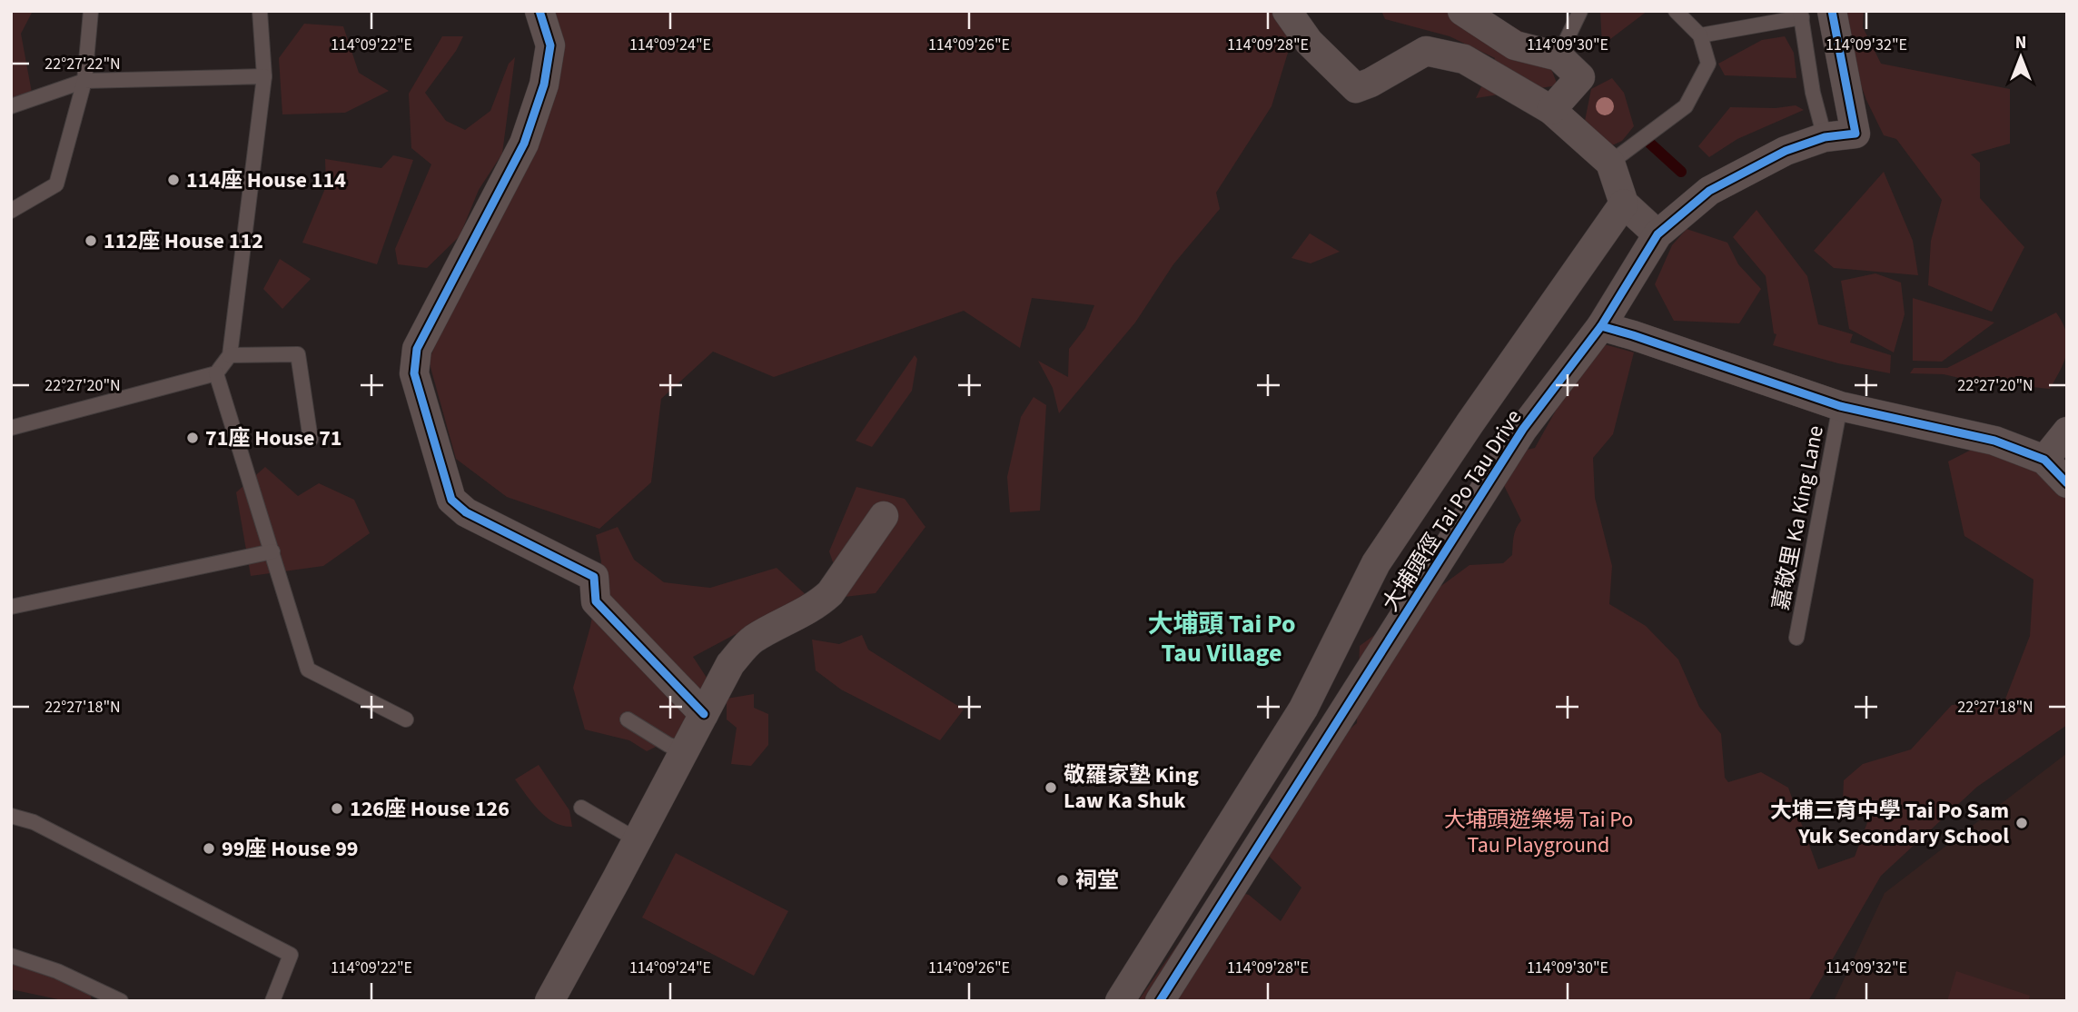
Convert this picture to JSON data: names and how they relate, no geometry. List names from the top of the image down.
{
  "streets": {
    "street": ["大埔頭徑 Tai Po Tau Drive"],
    "lane": ["嘉敬里 Ka King Lane"]
  },
  "districts": ["大埔頭 Tai Po Tau Village"],
  "parks": ["大埔頭遊樂場 Tai Po Tau Playground"],
  "places": [
    "114座 House 114",
    "112座 House 112",
    "71座 House 71",
    "敬羅家塾 King Law Ka Shuk",
    "126座 House 126",
    "大埔三育中學 Tai Po Sam Yuk Secondary School",
    "99座 House 99",
    "祠堂"
  ],
  "north": "top",
  "coordinates": [
    "114°09'22\"E",
    "114°09'24\"E",
    "114°09'26\"E",
    "114°09'28\"E",
    "114°09'30\"E",
    "114°09'32\"E",
    "22°27'22\"N",
    "22°27'20\"N",
    "22°27'18\"N"
  ]
}
